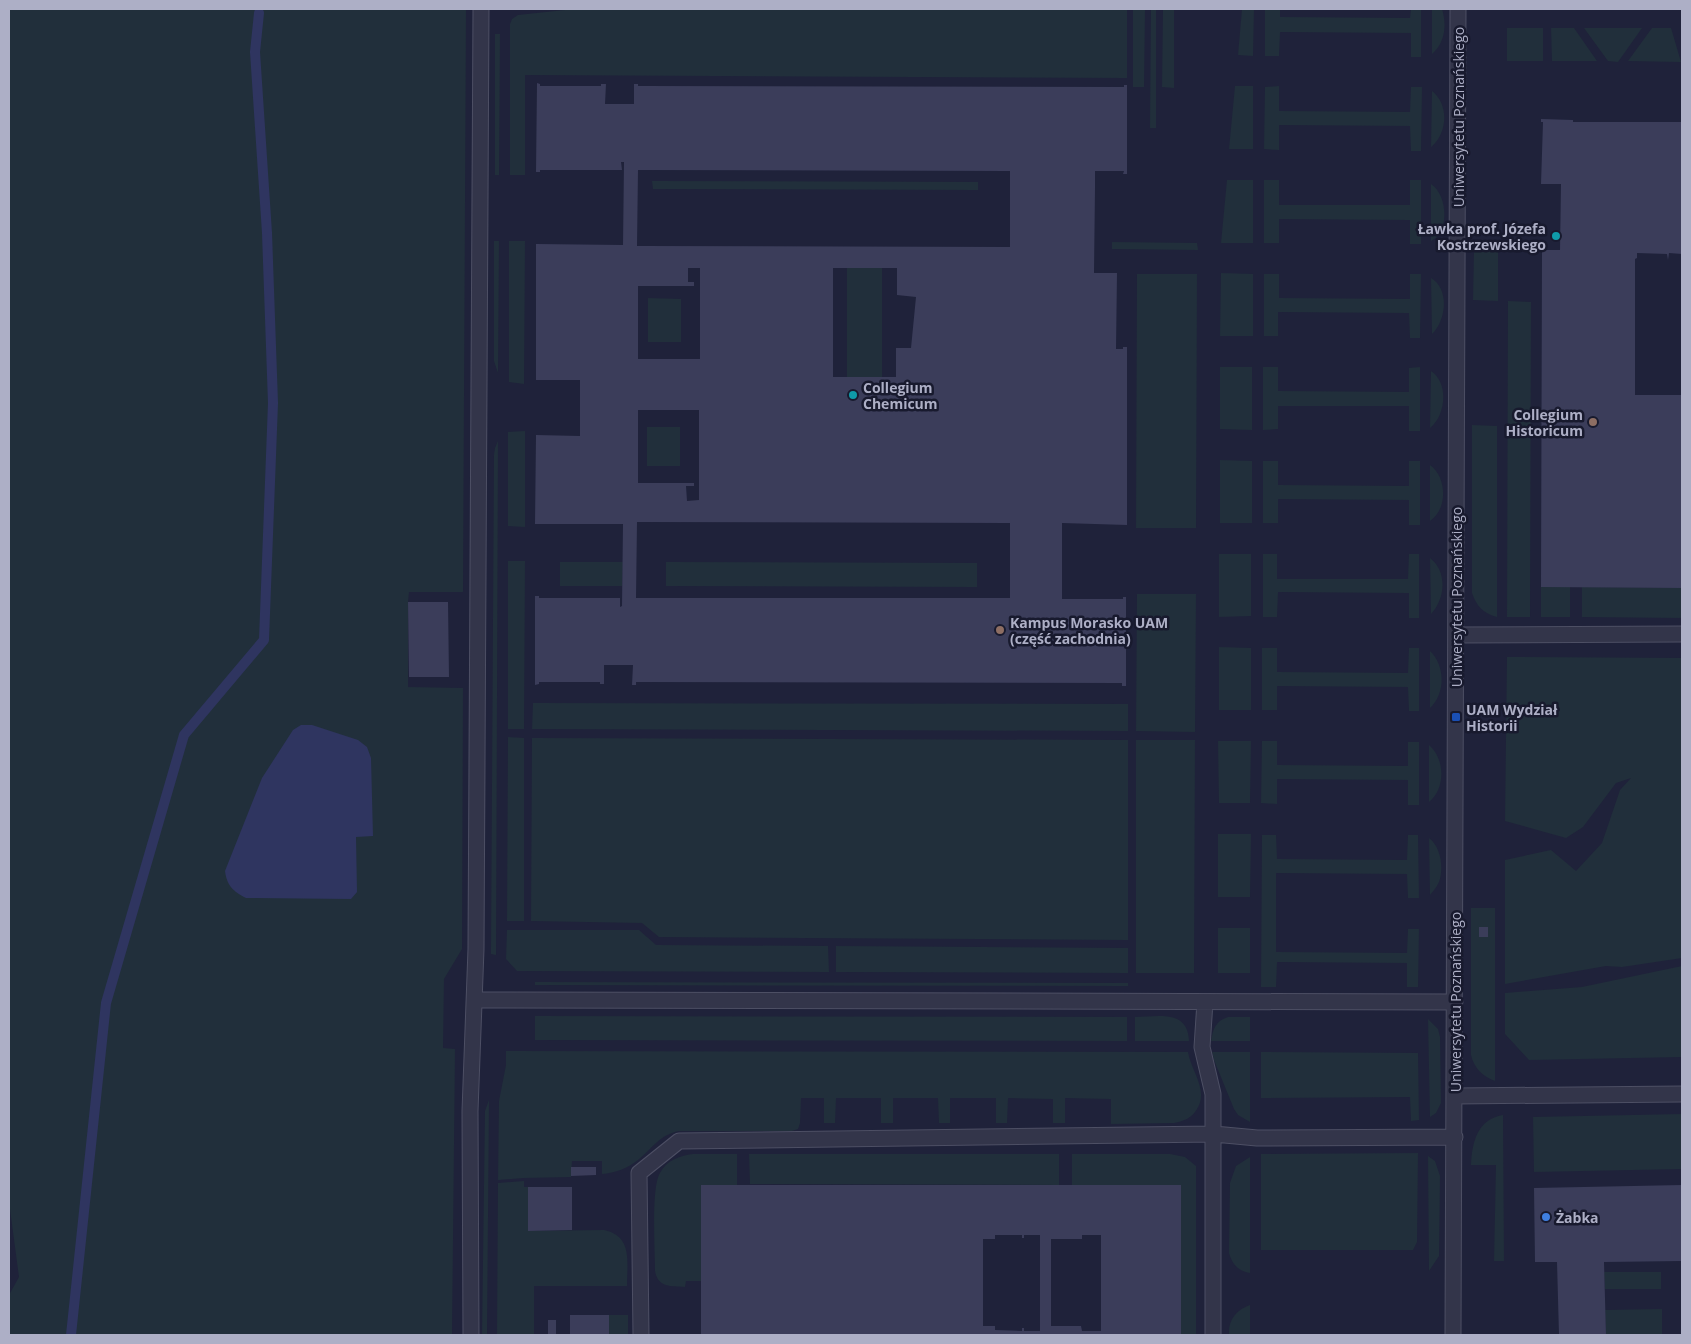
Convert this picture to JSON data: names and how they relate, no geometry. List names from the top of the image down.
{
  "streets": {
    "street": ["Uniwersytetu Poznańskiego"]
  },
  "places": {
    "other": [
      "Ławka prof. Józefa Kostrzewskiego",
      "Collegium Chemicum",
      "Collegium Historicum",
      "Kampus Morasko UAM (część zachodnia)",
      "Żabka"
    ],
    "transit": ["UAM Wydział Historii"]
  }
}
